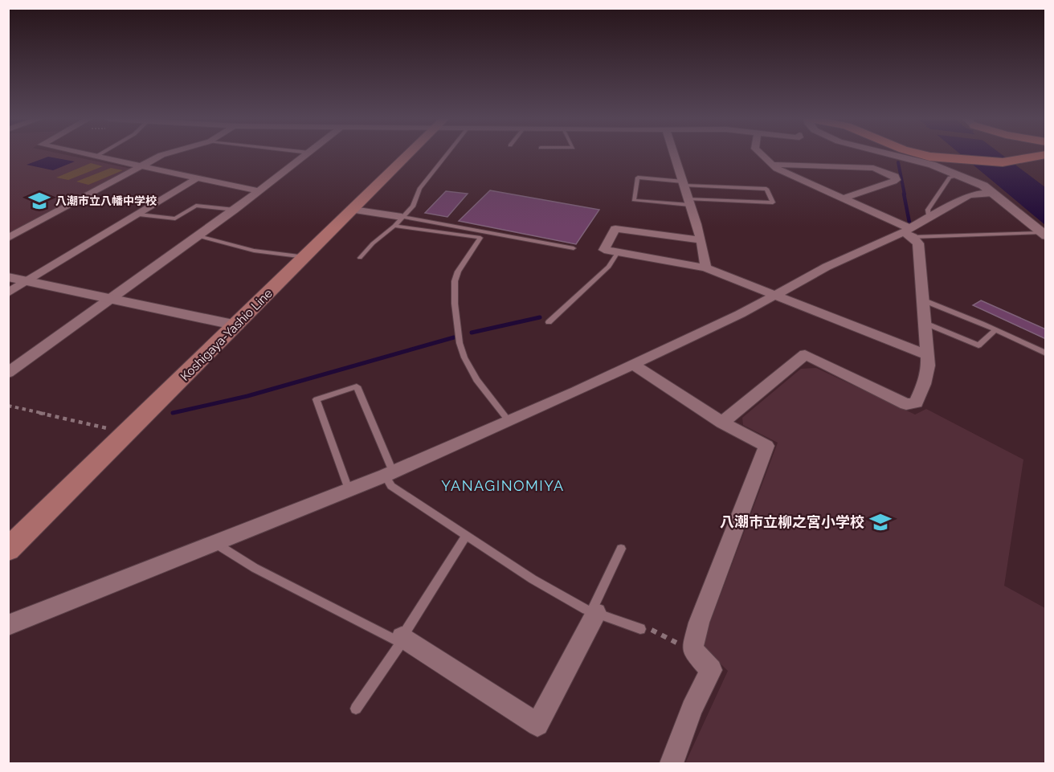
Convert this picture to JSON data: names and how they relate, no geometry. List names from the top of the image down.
{
  "streets": {
    "main road": ["Koshigaya-Yashio Line"]
  },
  "districts": ["YANAGINOMIYA"],
  "places": {
    "school or university": ["八潮市立八幡中学校", "八潮市立柳之宮小学校"]
  }
}
